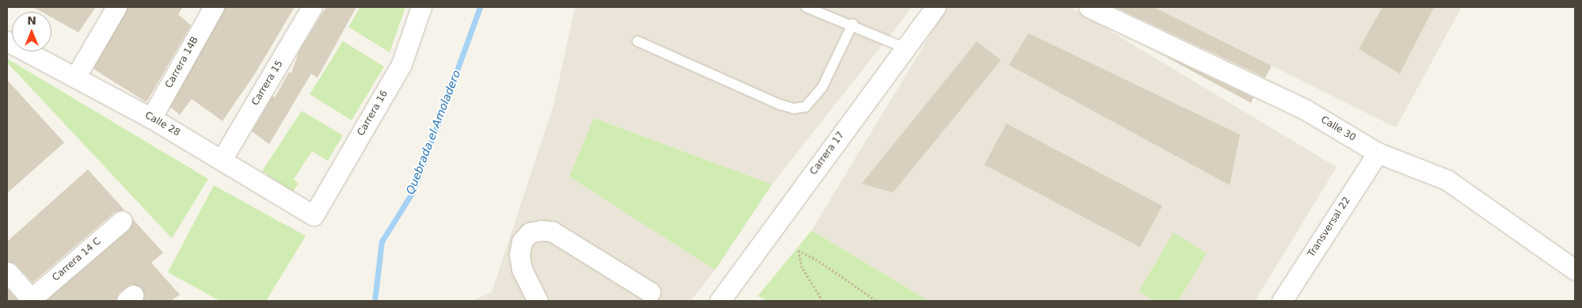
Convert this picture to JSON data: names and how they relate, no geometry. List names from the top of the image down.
{
  "streets": {
    "street": [
      "Carrera 14B",
      "Carrera 15",
      "Carrera 16",
      "Calle 28",
      "Calle 30",
      "Carrera 17",
      "Transversal 22",
      "Carrera 14 C"
    ]
  },
  "crossings": [
    ["Carrera 14B", "Calle 28"],
    ["Carrera 15", "Calle 28"],
    ["Carrera 16", "Calle 28"],
    ["Calle 30", "Transversal 22"]
  ],
  "water": ["Quebrada el Amoladero"],
  "north": "top"
}
